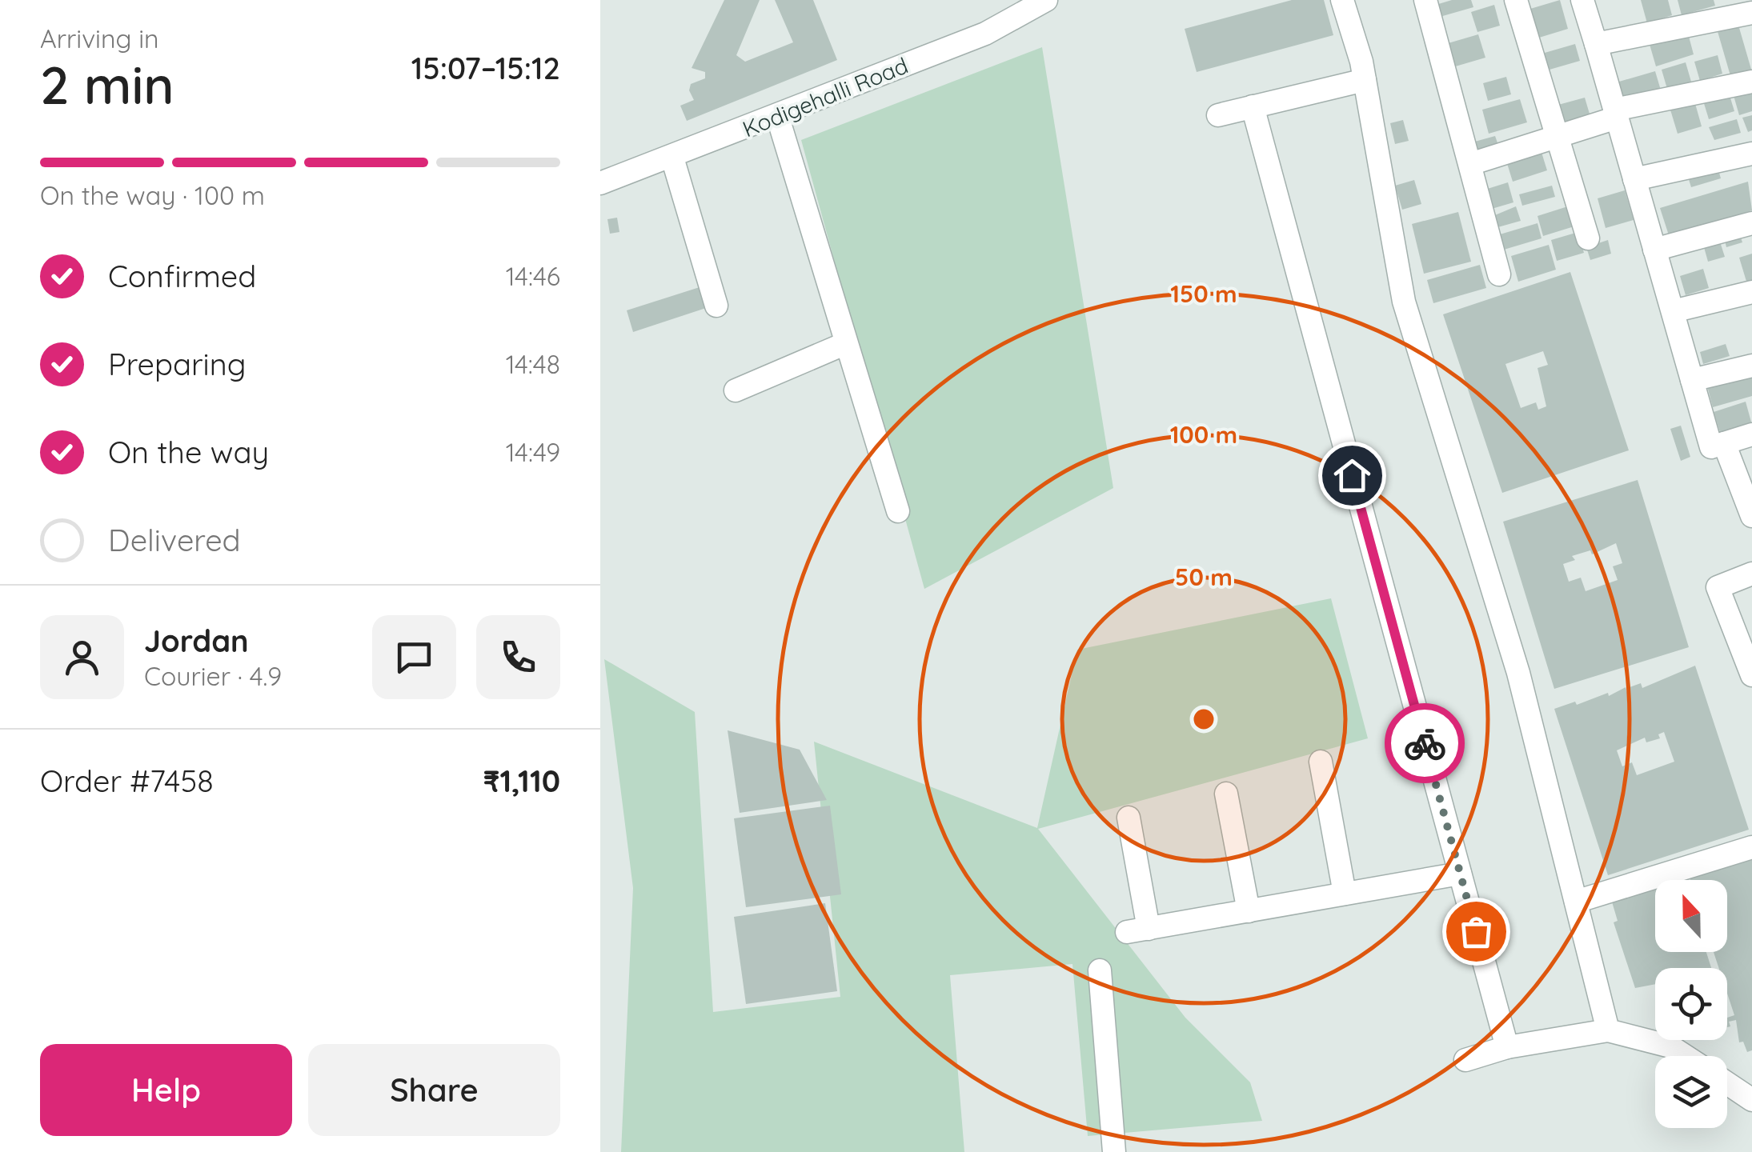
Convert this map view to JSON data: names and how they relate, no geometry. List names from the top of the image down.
{
  "streets": {
    "street": ["Kodigehalli Road"]
  },
  "north": "top",
  "page": {
    "heading": ["2 min", "Arriving in", "15:07–15:12"],
    "panel": [
      "Jordan",
      "Courier · 4.9",
      "Order #7458",
      "₹1,110"
    ],
    "bar": "On the way · 100 m",
    "list": [
      ["Confirmed", "14:46"],
      ["Preparing", "14:48"],
      ["On the way", "14:49"],
      "Delivered"
    ],
    "buttons": ["Help", "Share"]
  },
  "rings": ["150 m", "100 m", "50 m"]
}
